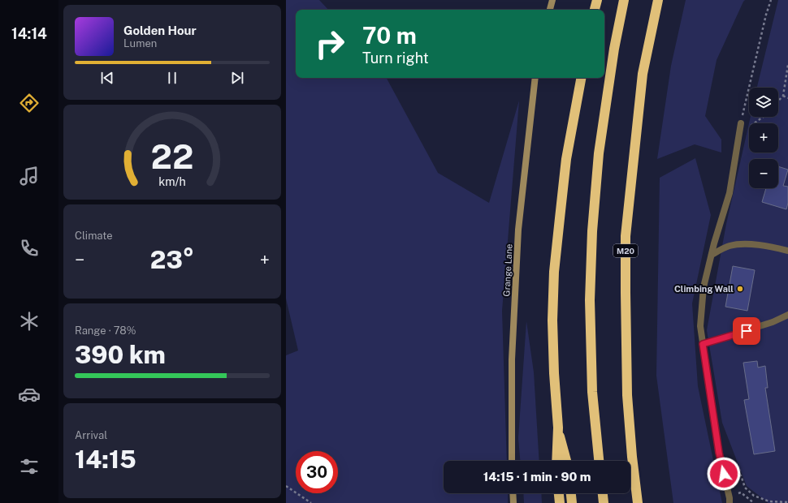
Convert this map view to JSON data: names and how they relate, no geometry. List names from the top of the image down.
{
  "streets": {
    "highway": ["M20"],
    "street": ["Grange Lane"]
  },
  "places": ["Climbing Wall"],
  "page": {
    "tabs": "14:14",
    "turn": ["70 m", "Turn right"],
    "song": ["Golden Hour", "Lumen"],
    "map_buttons": ["+", "−"],
    "tile": [
      "Climate",
      ["Range · 78%", "390 km"],
      ["Arrival", "14:15"]
    ],
    "heat": ["−", "23°", "+"],
    "limit": "30",
    "trip": "14:15 · 1 min · 90 m",
    "gauge": ["22", "km/h"]
  }
}
